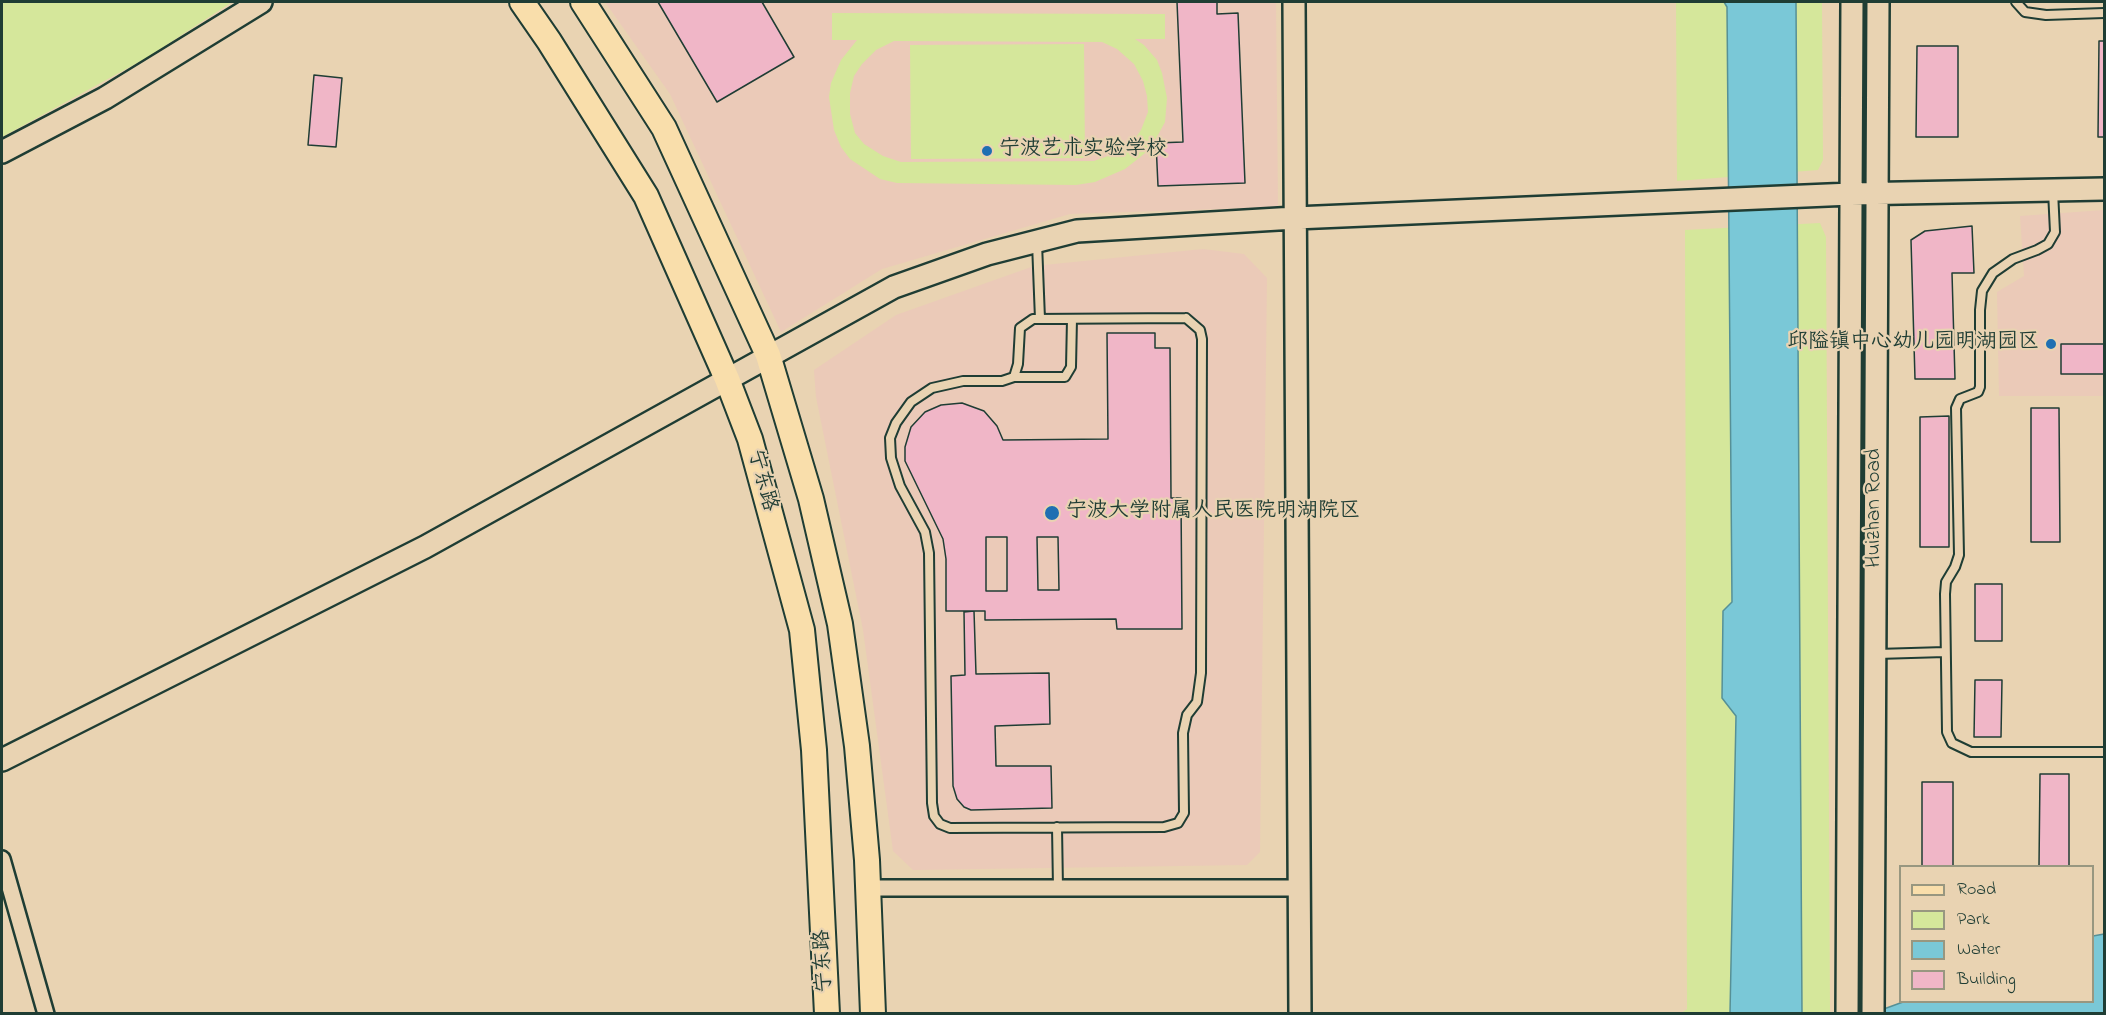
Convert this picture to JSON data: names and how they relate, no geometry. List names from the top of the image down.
{
  "streets": {
    "main road": ["宁东路"],
    "street": ["Huizhan Road"]
  },
  "places": ["宁波艺术实验学校", "邱隘镇中心幼儿园明湖园区", "宁波大学附属人民医院明湖院区"],
  "legend": [
    "Road",
    "Park",
    "Water",
    "Building"
  ]
}
